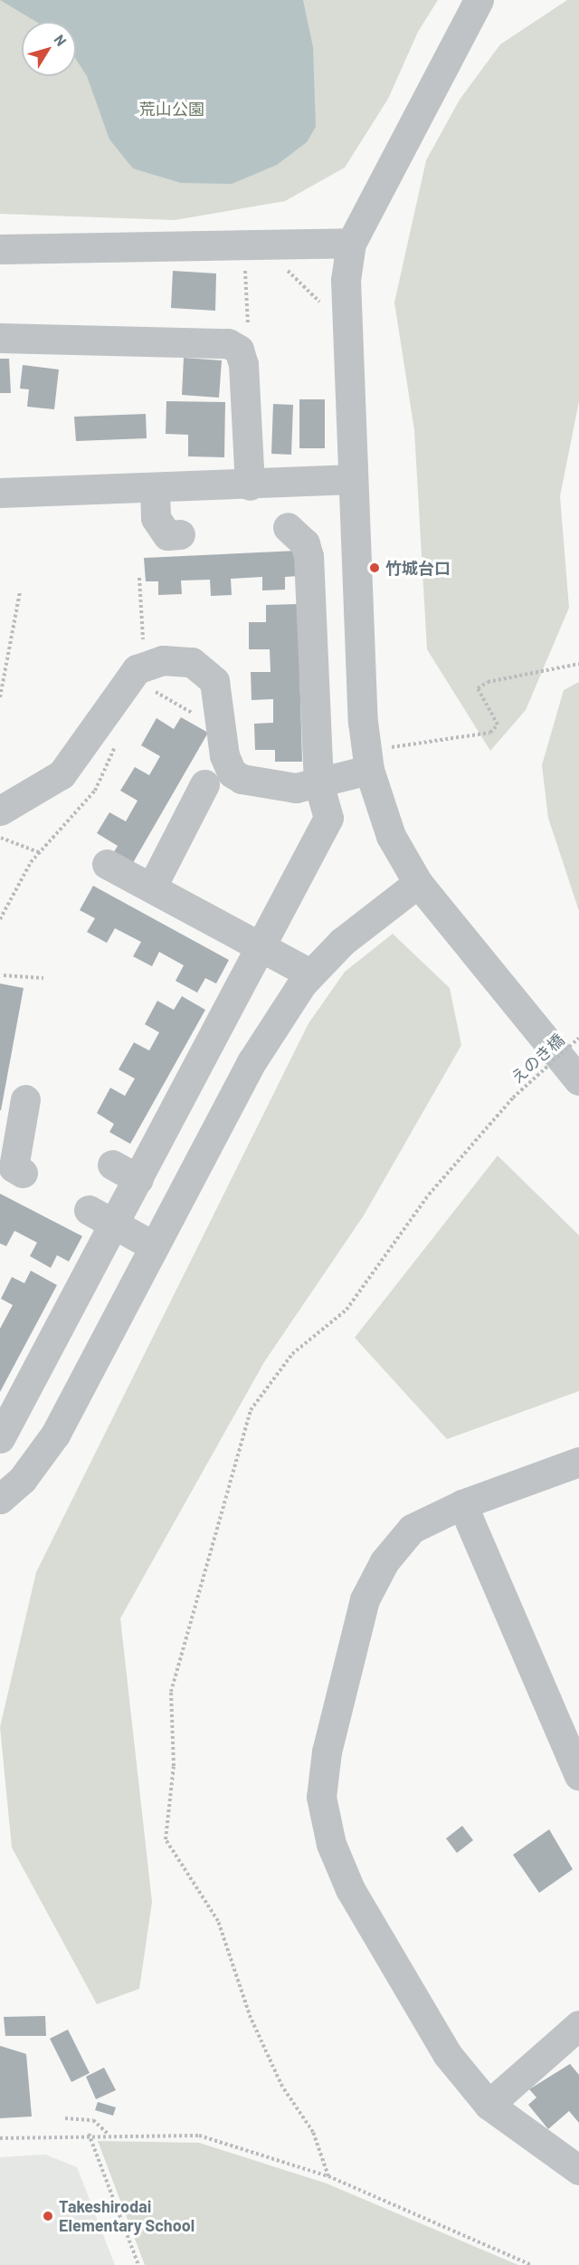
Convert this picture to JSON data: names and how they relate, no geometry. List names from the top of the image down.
{
  "streets": {
    "path": ["えのき橋"]
  },
  "parks": ["荒山公園"],
  "places": ["竹城台口", "Takeshirodai Elementary School"],
  "north": "top right"
}
